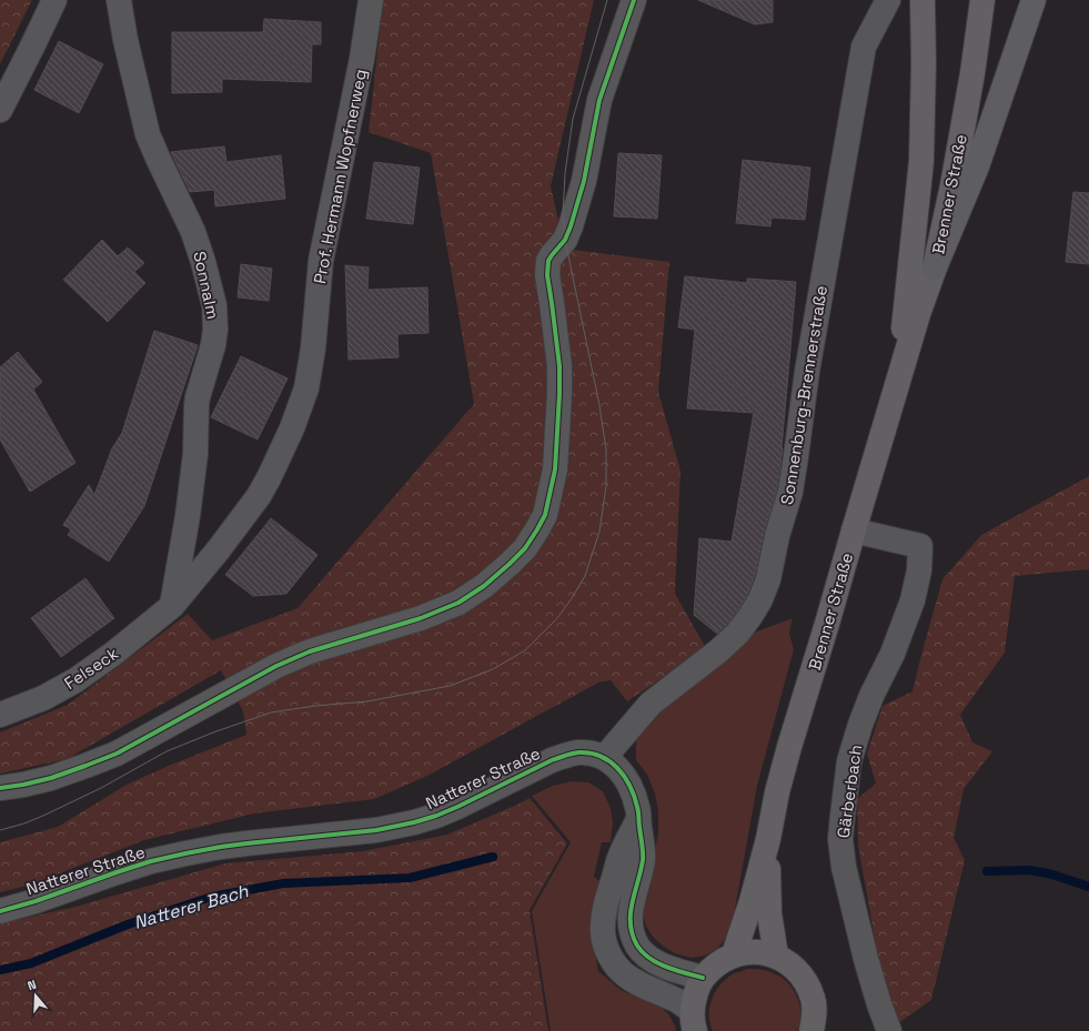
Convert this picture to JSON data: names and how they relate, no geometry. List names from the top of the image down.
{
  "streets": {
    "main road": ["Brenner Straße"],
    "street": [
      "Prof. Hermann Wopfnerweg",
      "Sonnalm",
      "Sonnenburg-Brennerstraße",
      "Felseck",
      "Natterer Straße",
      "Gärberbach"
    ]
  },
  "crossings": [
    ["Prof. Hermann Wopfnerweg", "Sonnalm"],
    ["Prof. Hermann Wopfnerweg", "Felseck"],
    ["Brenner Straße", "Gärberbach"],
    ["Sonnalm", "Felseck"],
    ["Sonnenburg-Brennerstraße", "Natterer Straße"]
  ],
  "water": ["Natterer Bach"],
  "north": "top"
}
